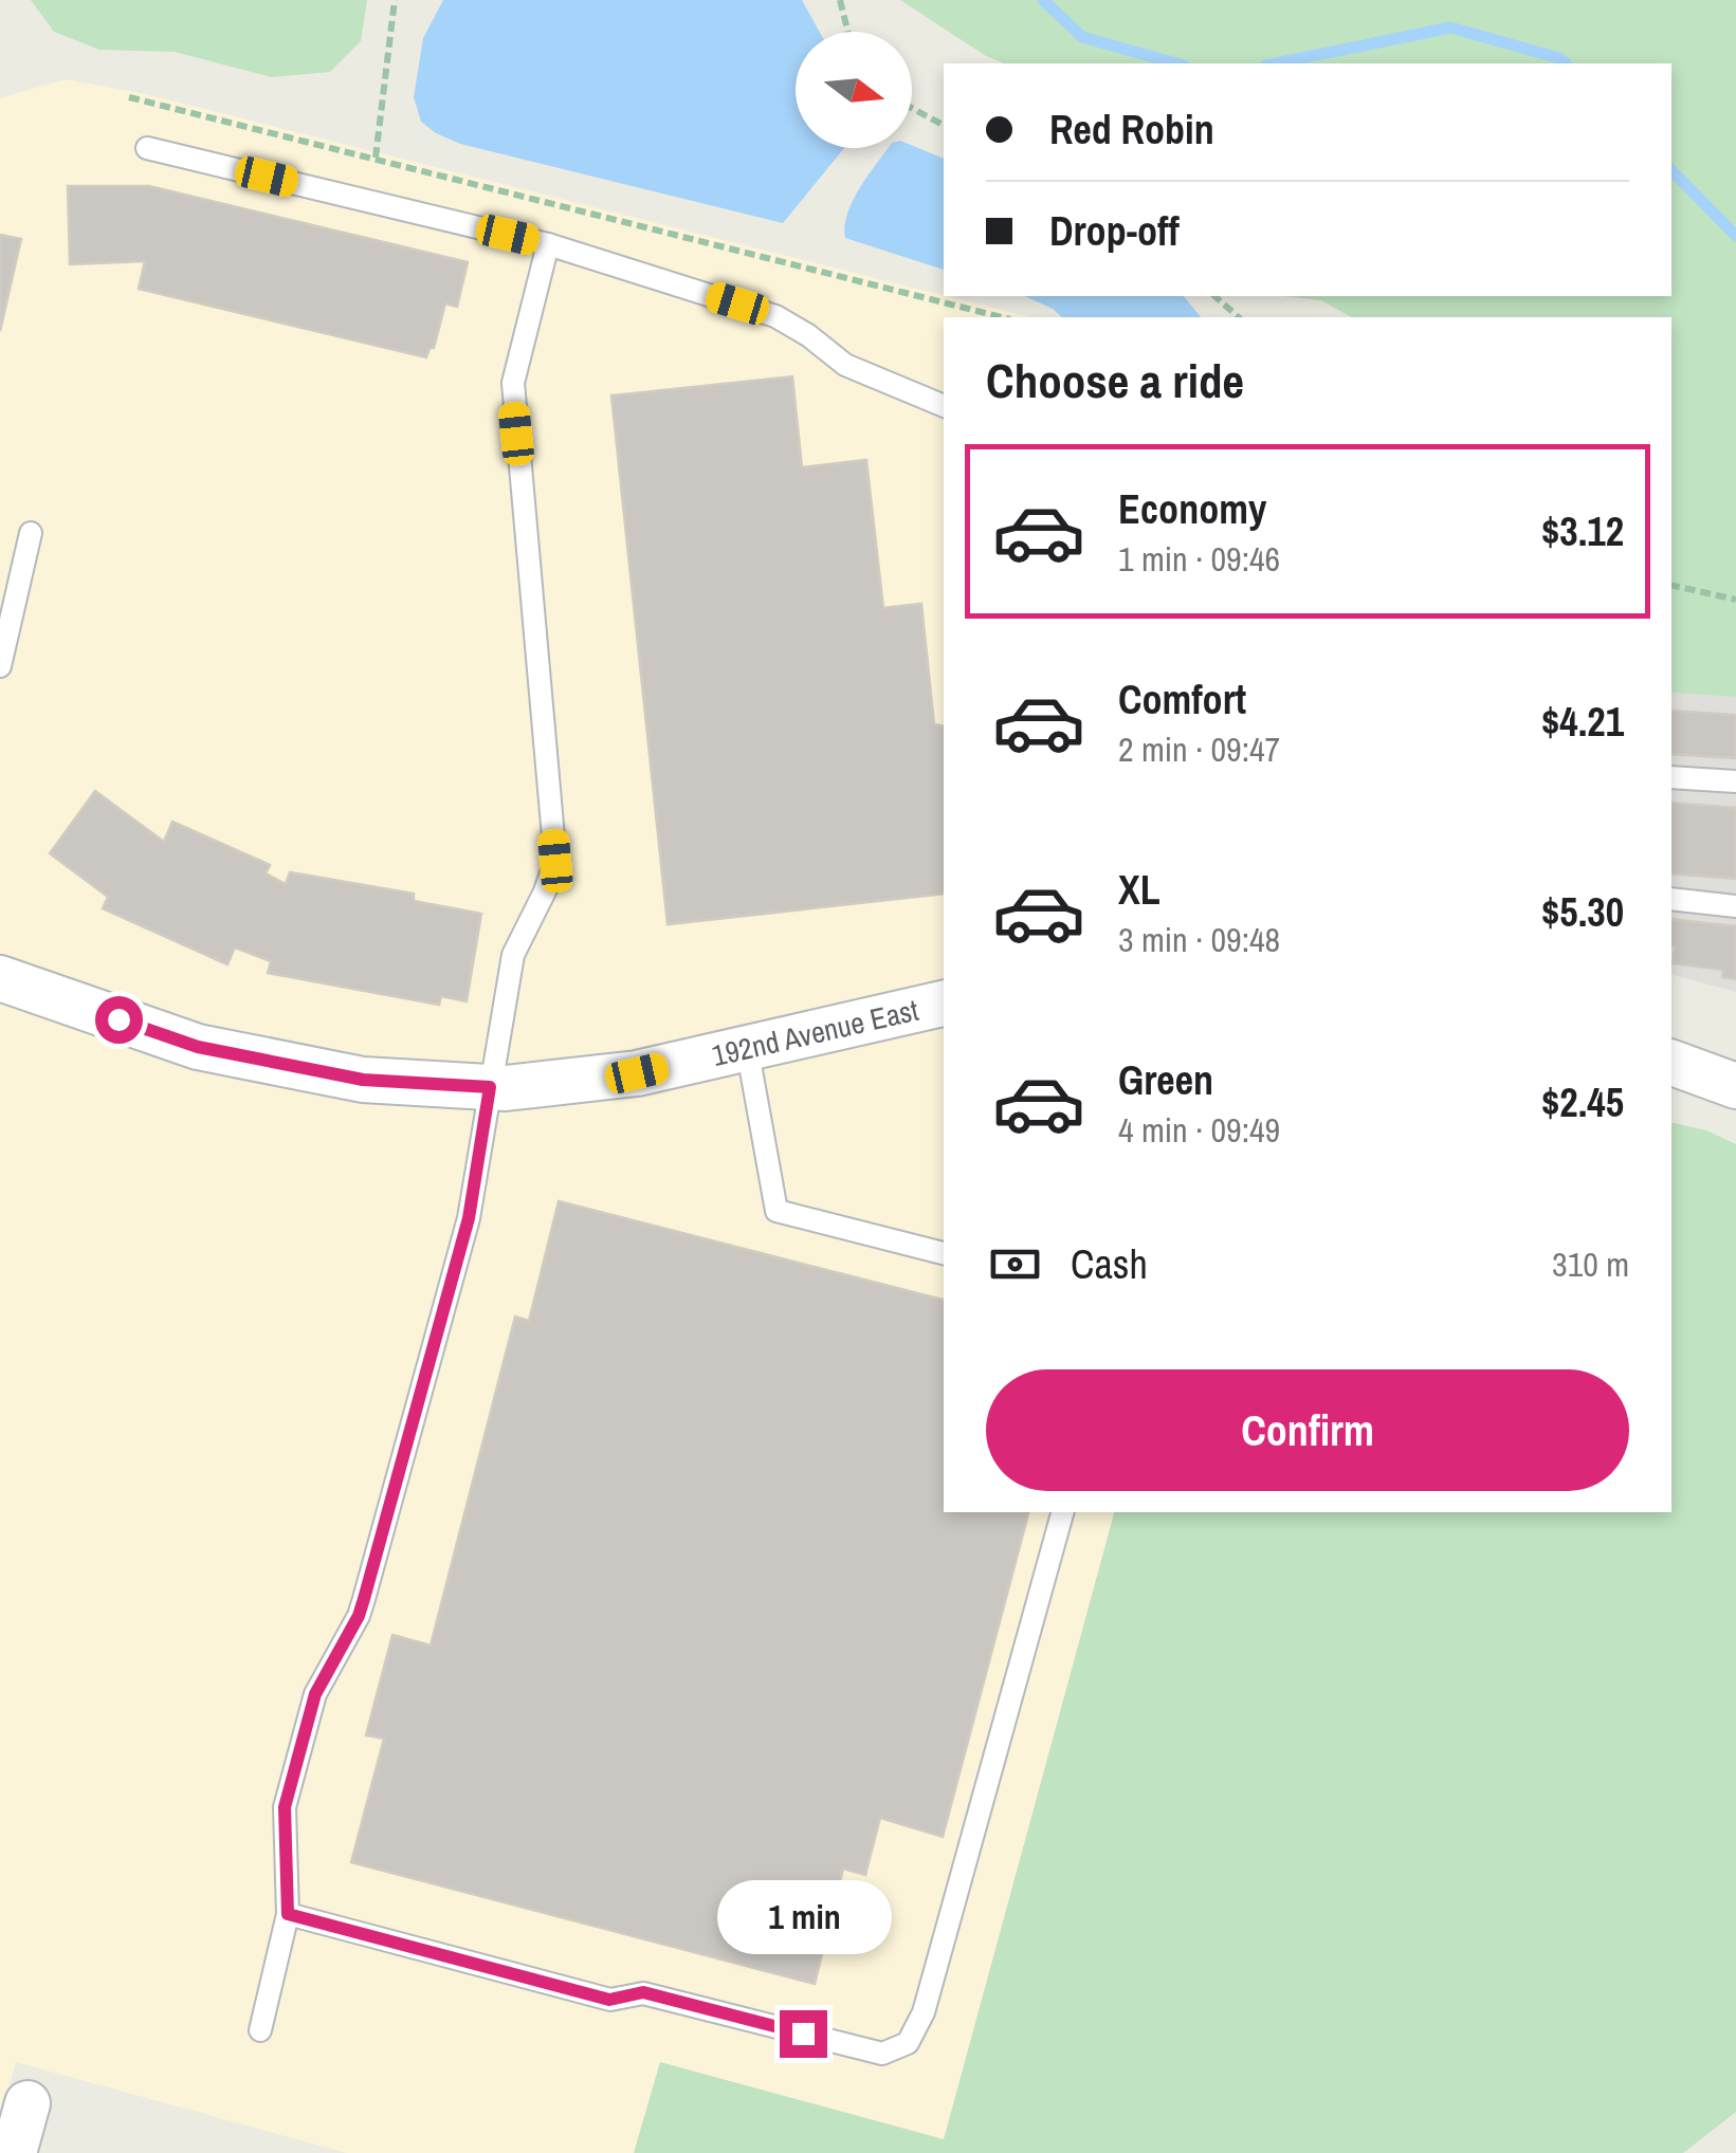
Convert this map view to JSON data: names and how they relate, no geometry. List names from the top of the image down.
{
  "streets": {
    "street": ["192nd Avenue East"]
  },
  "north": "right",
  "page": {
    "banner": ["Red Robin", "Drop-off"],
    "heading": "Choose a ride",
    "list": [
      {
        "name": "Economy",
        "note": "1 min · 09:46",
        "value": "$3.12"
      },
      {
        "name": "Comfort",
        "note": "2 min · 09:47",
        "value": "$4.21"
      },
      {
        "name": "XL",
        "note": "3 min · 09:48",
        "value": "$5.30"
      },
      {
        "name": "Green",
        "note": "4 min · 09:49",
        "value": "$2.45"
      }
    ],
    "pay": ["Cash", "310 m"],
    "buttons": "Confirm",
    "bubble": "1 min"
  }
}
